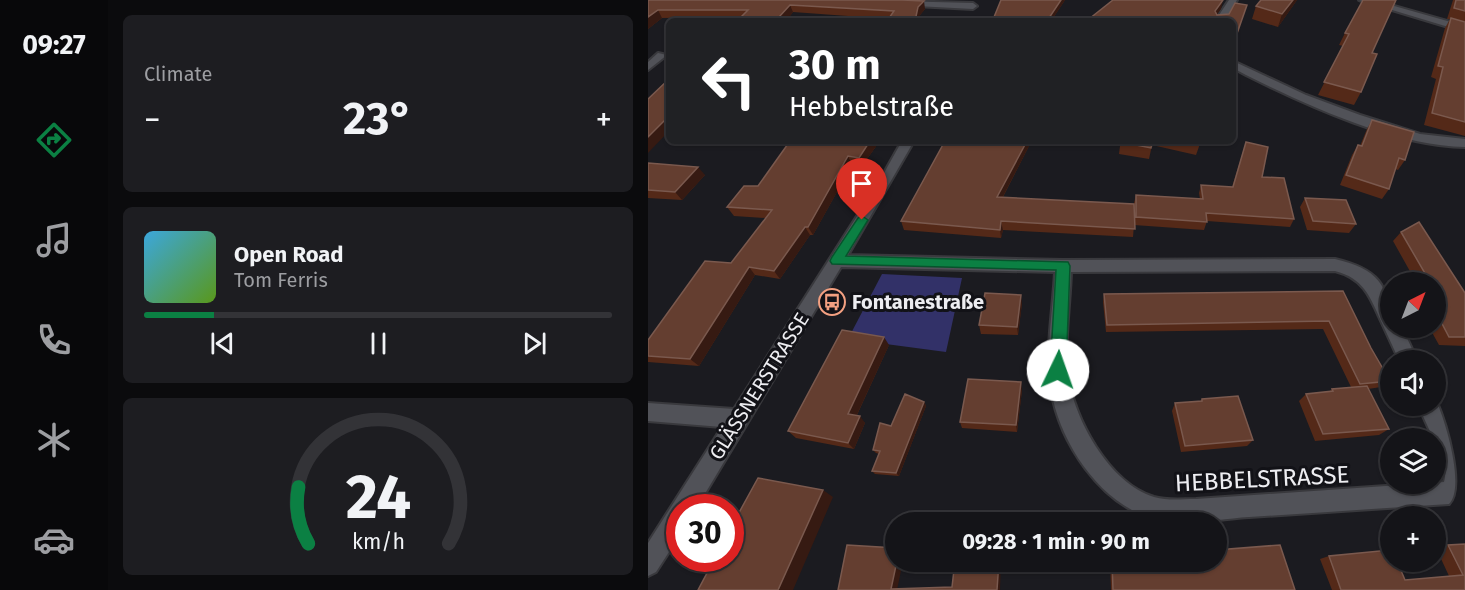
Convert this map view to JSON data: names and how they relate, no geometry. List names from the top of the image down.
{
  "streets": {
    "street": ["GLÄSSNERSTRASSE", "HEBBELSTRASSE"]
  },
  "places": {
    "bus stop": ["Fontanestraße"]
  },
  "north": "top right",
  "page": {
    "tabs": "09:27",
    "tile": "Climate",
    "turn": ["30 m", "Hebbelstraße"],
    "heat": ["−", "23°", "+"],
    "song": ["Open Road", "Tom Ferris"],
    "map_buttons": "+",
    "limit": "30",
    "trip": "09:28 · 1 min · 90 m",
    "gauge": ["24", "km/h"]
  }
}
